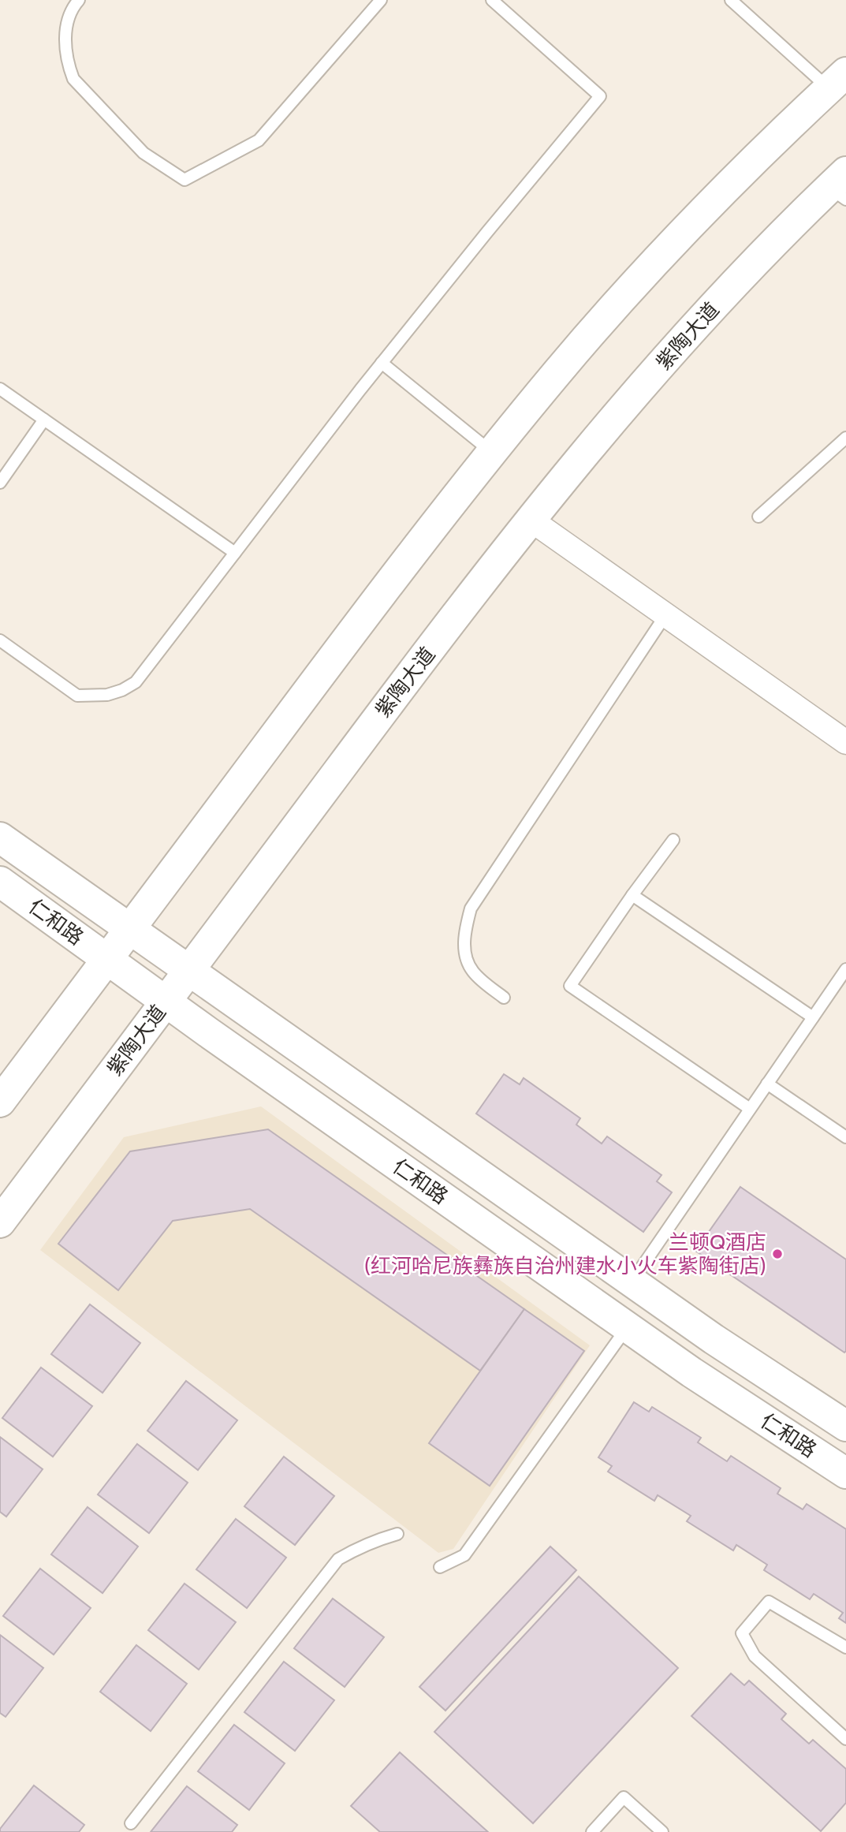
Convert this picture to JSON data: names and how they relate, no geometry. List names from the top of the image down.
{
  "streets": {
    "main road": ["紫陶大道", "仁和路"]
  },
  "crossings": [
    ["紫陶大道", "仁和路"]
  ],
  "places": ["兰顿Q酒店 (红河哈尼族彝族自治州建水小火车紫陶街店)"]
}
